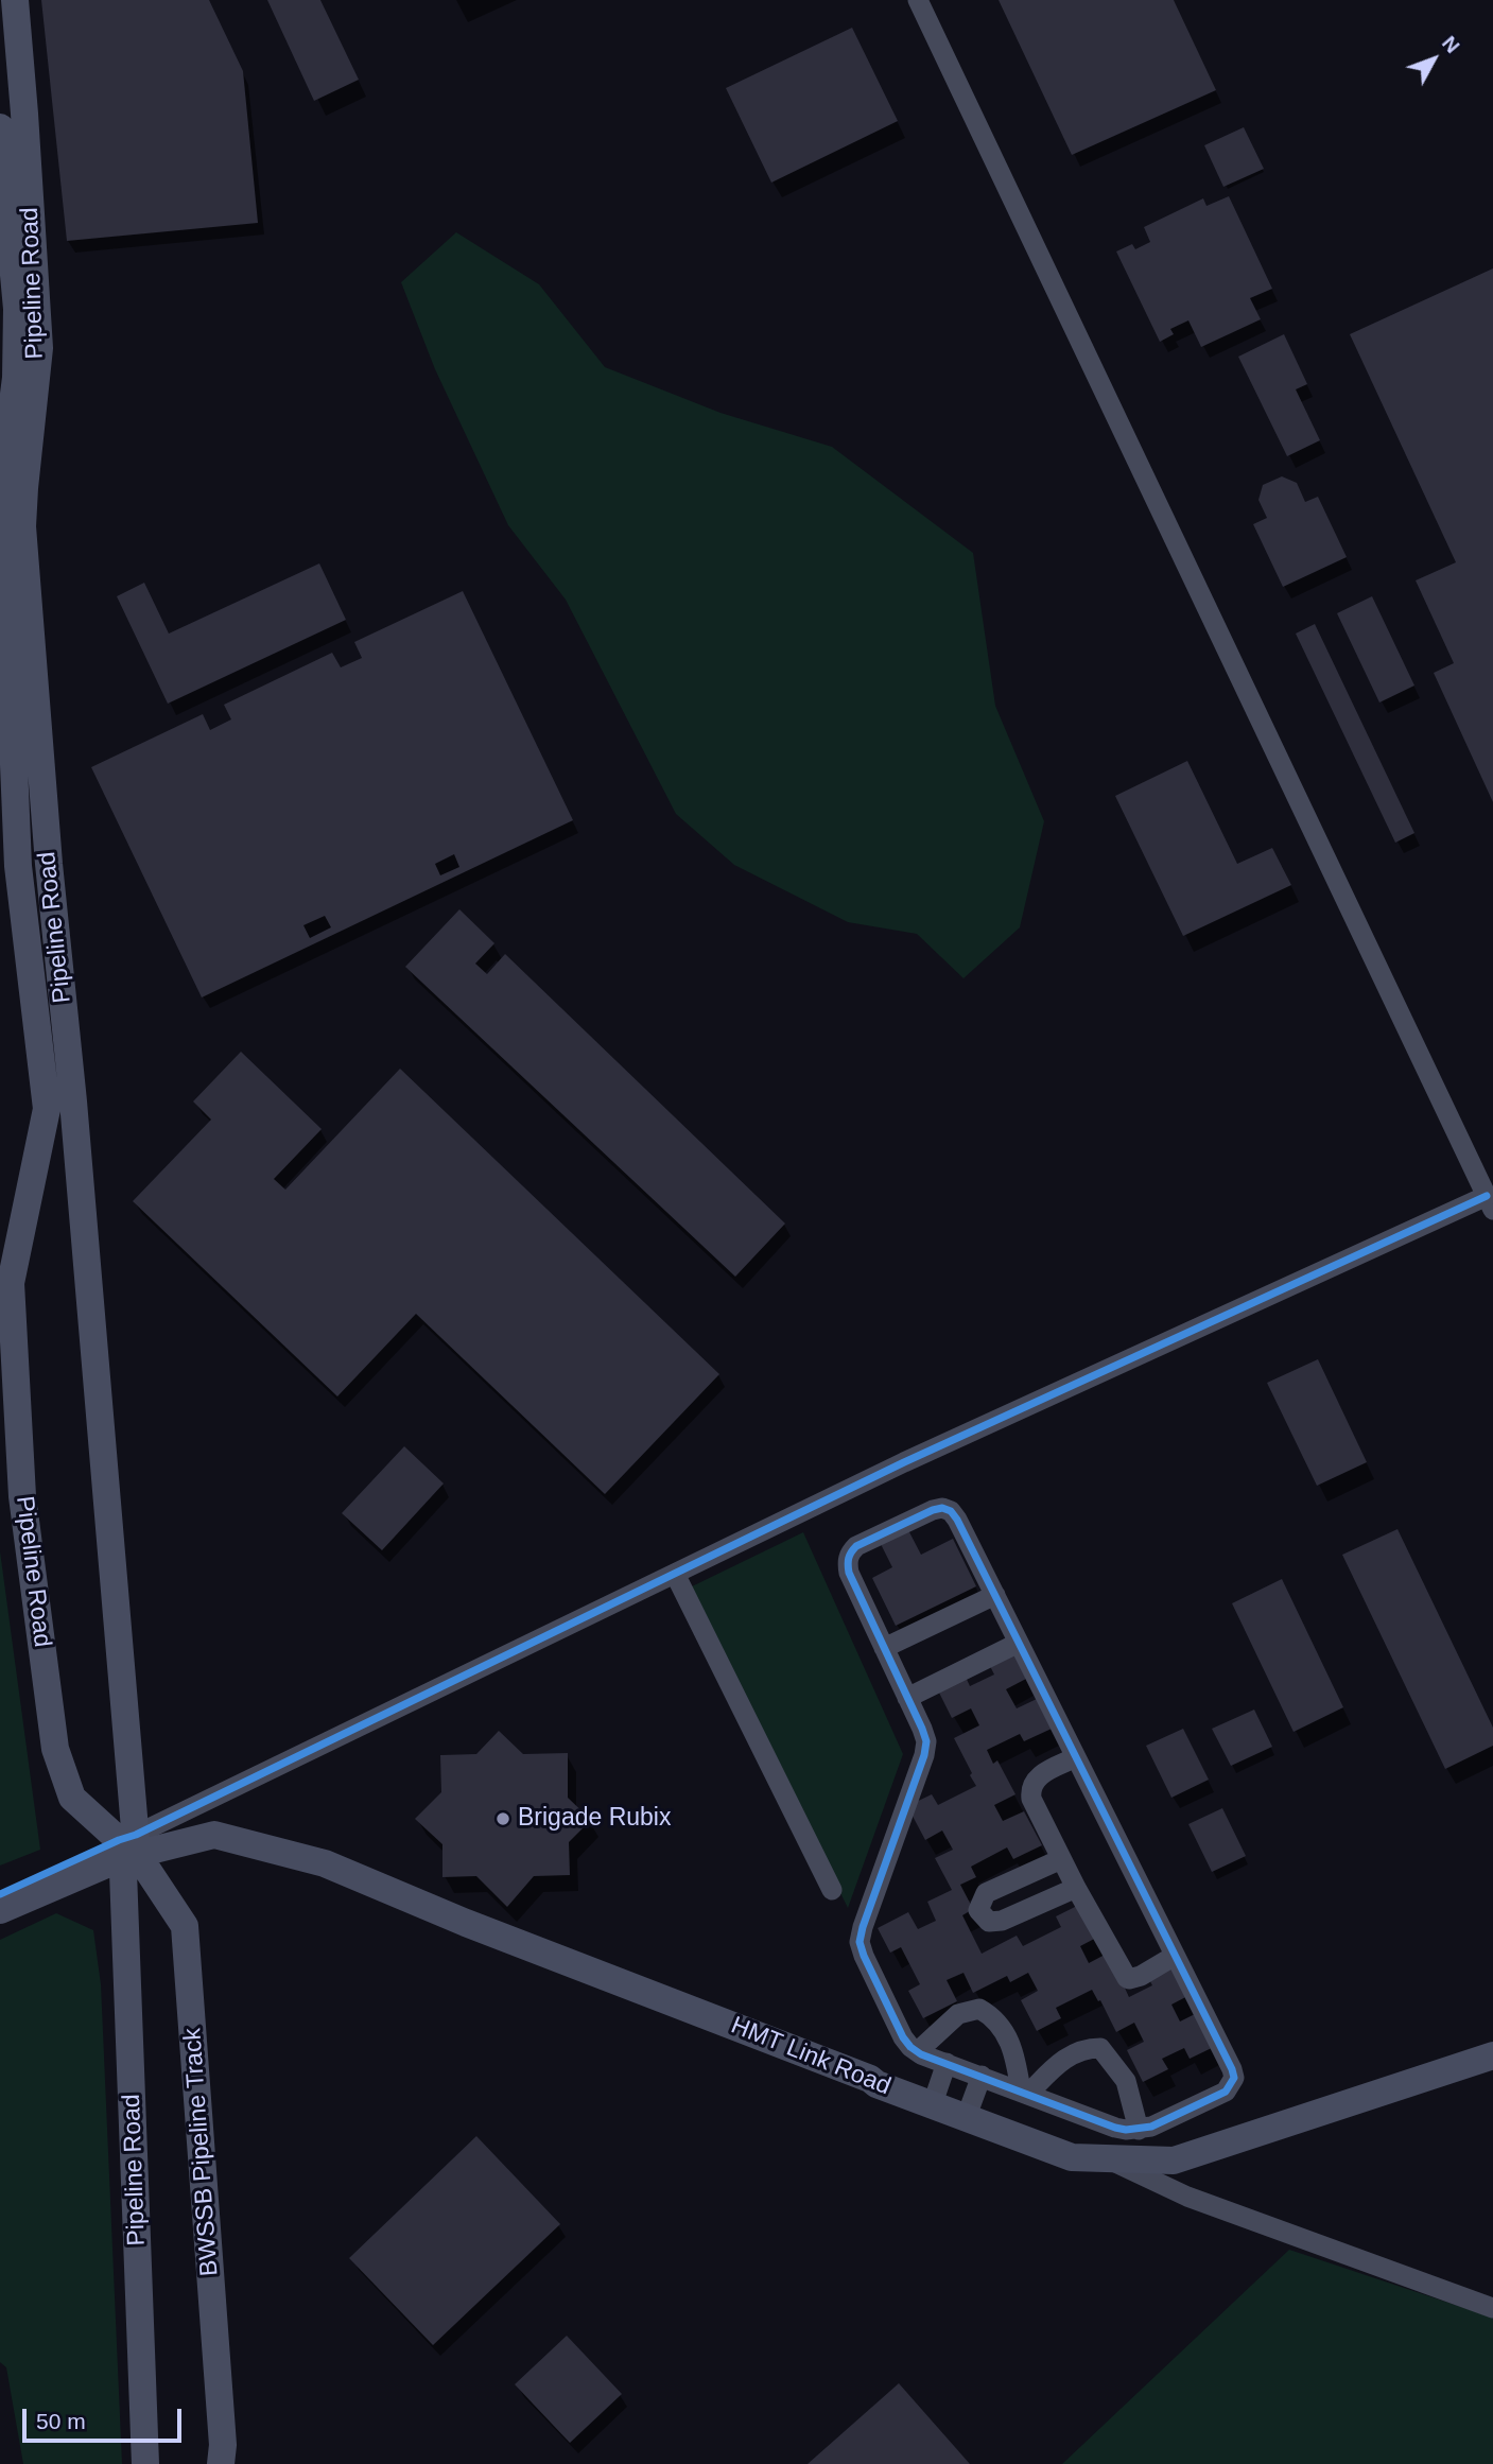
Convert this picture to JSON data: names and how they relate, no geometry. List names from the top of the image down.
{
  "streets": {
    "main road": ["Pipeline Road", "HMT Link Road", "BWSSB Pipeline Track"]
  },
  "crossings": [
    ["Pipeline Road", "HMT Link Road"],
    ["Pipeline Road", "BWSSB Pipeline Track"],
    ["HMT Link Road", "BWSSB Pipeline Track"]
  ],
  "places": ["Brigade Rubix"],
  "scale_bar": "50 m",
  "north": "top right"
}
